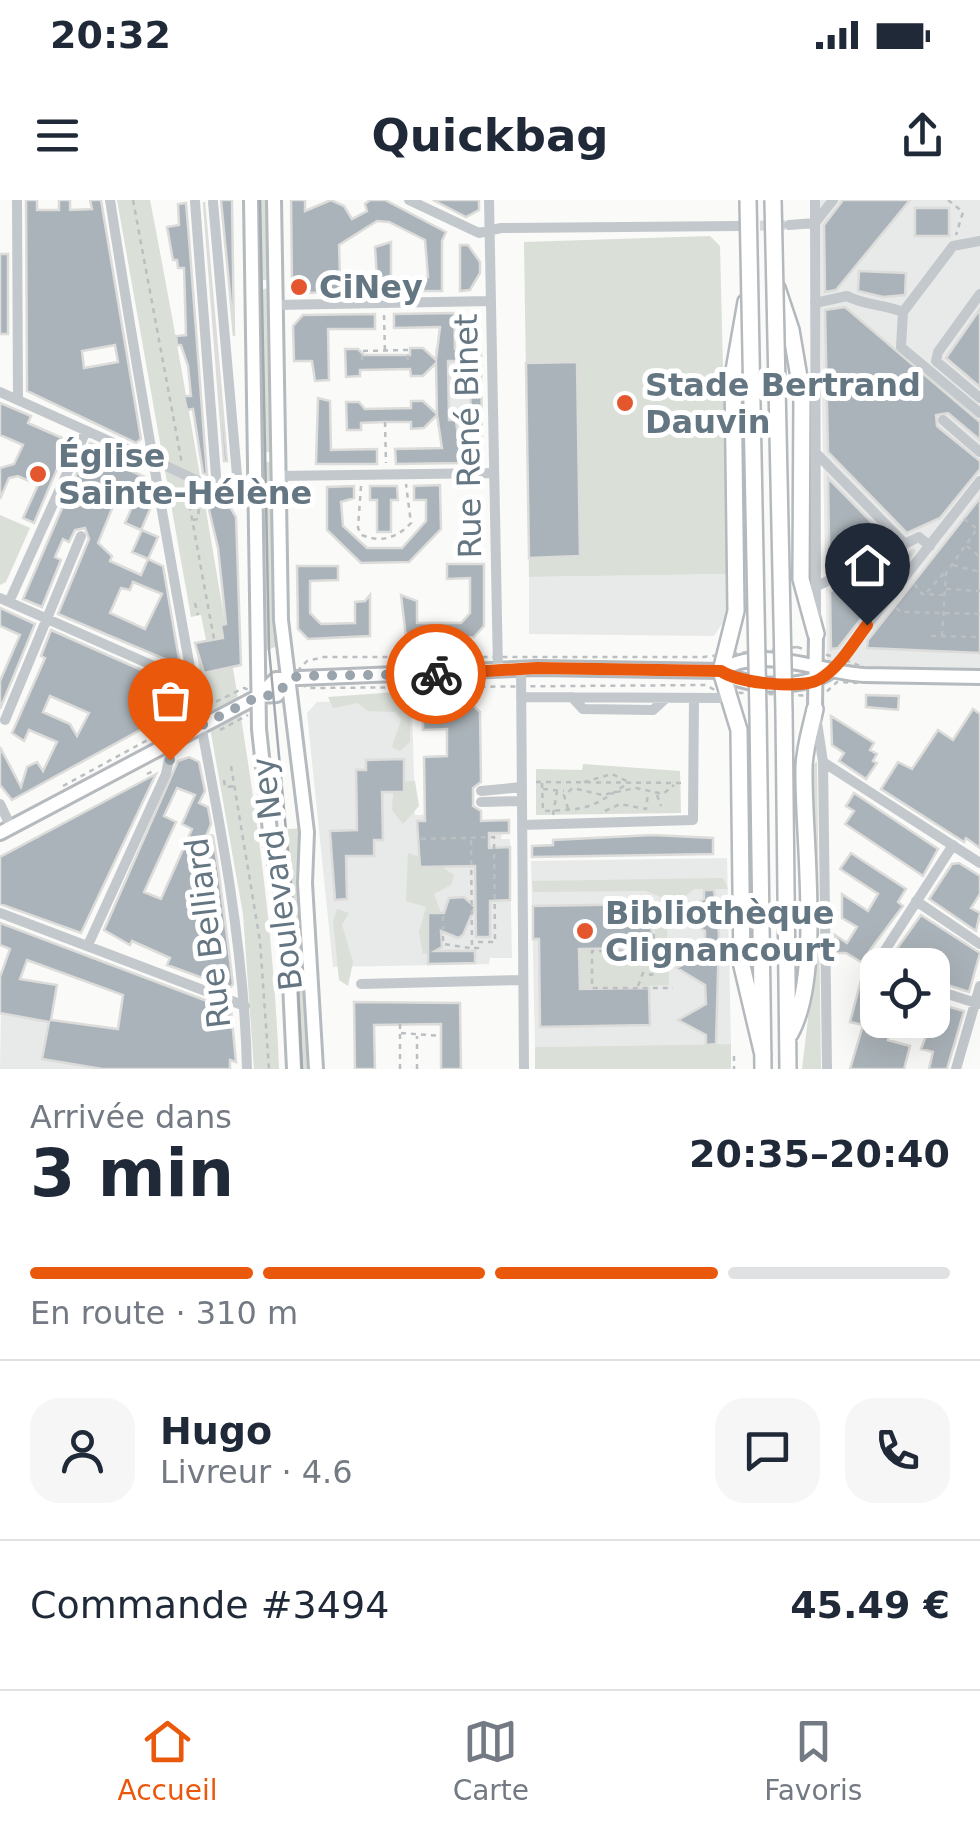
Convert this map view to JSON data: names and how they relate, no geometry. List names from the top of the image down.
{
  "streets": {
    "main road": ["Boulevard Ney"],
    "street": ["Rue René Binet", "Rue Belliard"]
  },
  "places": [
    "CiNey",
    "Stade Bertrand Dauvin",
    "Église Sainte-Hélène",
    "Bibliothèque Clignancourt"
  ],
  "page": {
    "status": "20:32",
    "header": "Quickbag",
    "heading": ["3 min", "Arrivée dans", "20:35–20:40"],
    "panel": [
      "Hugo",
      "Livreur · 4.6",
      "Commande #3494",
      "45.49 €"
    ],
    "bar": "En route · 310 m",
    "tabs": ["Accueil", "Carte", "Favoris"]
  }
}
